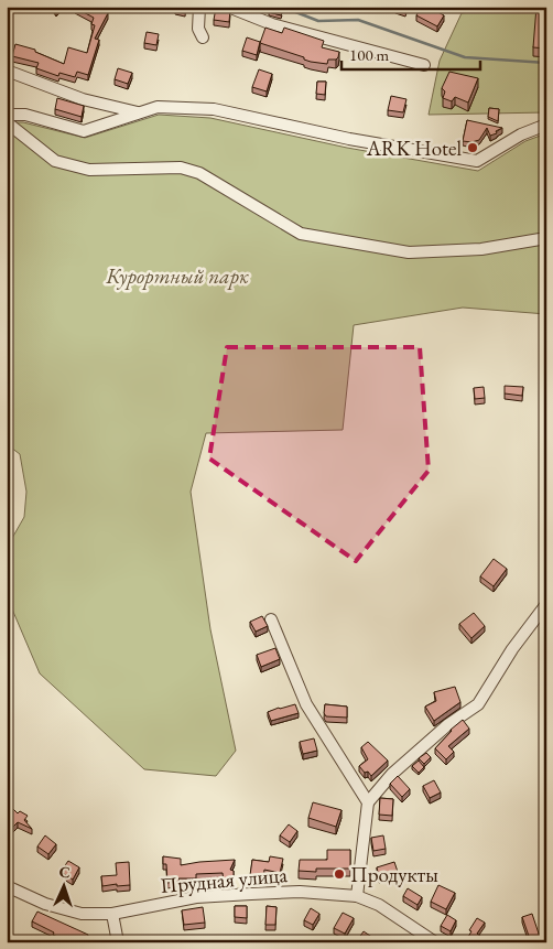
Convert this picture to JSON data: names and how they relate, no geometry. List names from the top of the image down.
{
  "streets": {
    "street": ["Прудная улица"]
  },
  "parks": ["Курортный парк"],
  "places": ["ARK Hotel", "Продукты"],
  "scale_bar": "100 m",
  "north": "top"
}
